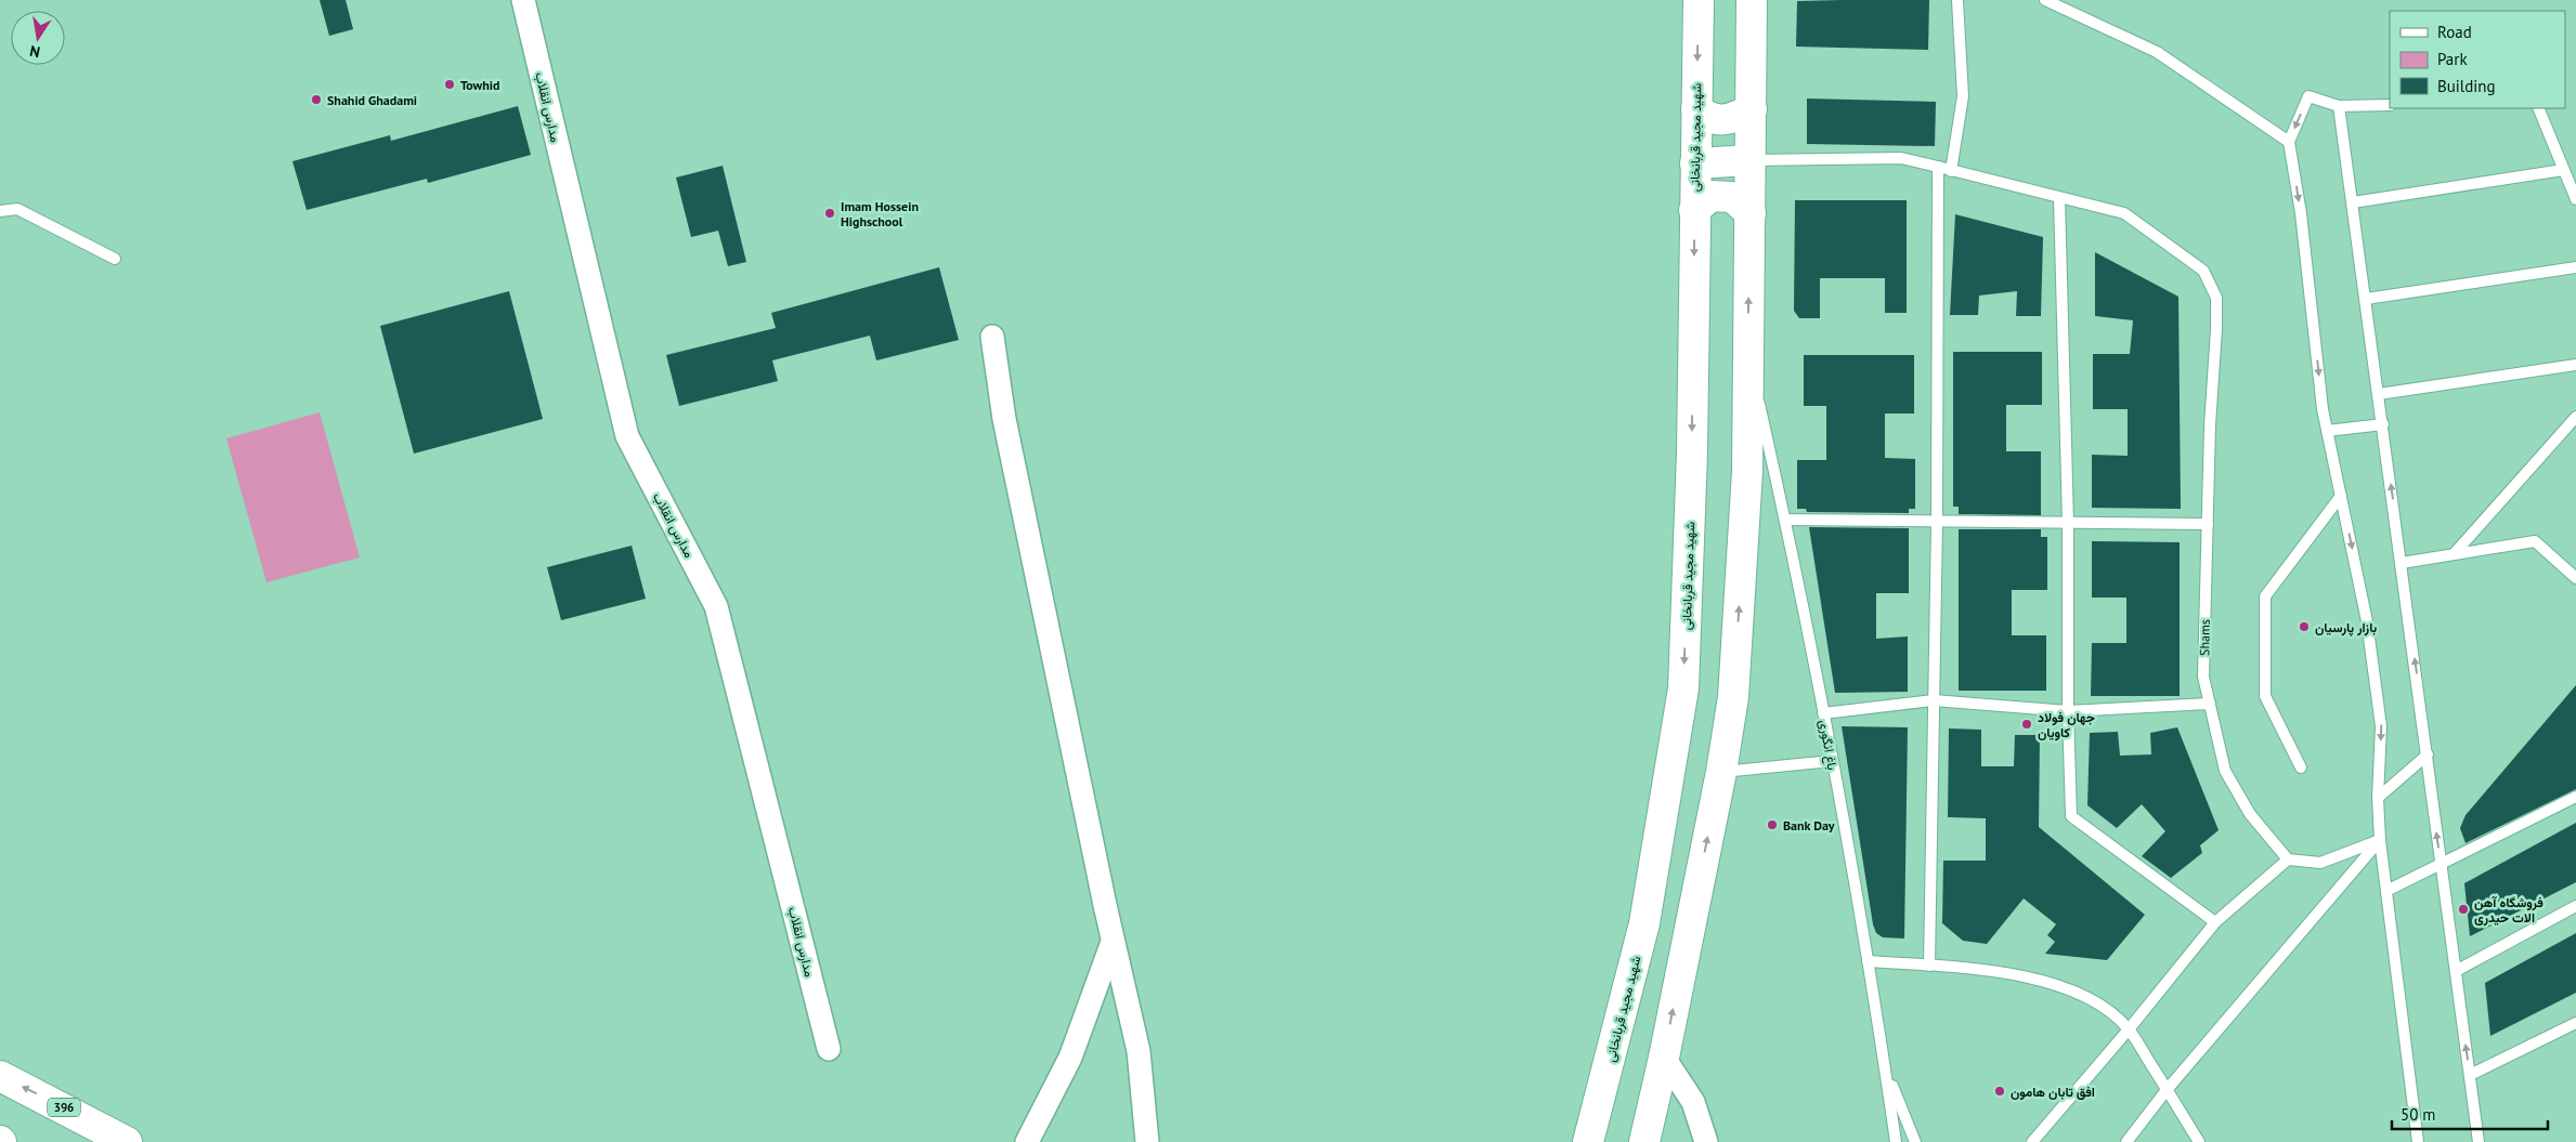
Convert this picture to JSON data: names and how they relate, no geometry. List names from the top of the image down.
{
  "streets": {
    "main road": ["شهید مجید قربانخانی", "396"],
    "street": ["مدارس انقلاب"],
    "lane": ["Shams", "باغ انگوری"]
  },
  "places": [
    "Towhid",
    "Shahid Ghadami",
    "Imam Hossein Highschool",
    "بازار پارسیان",
    "جهان فولاد کاویان",
    "Bank Day",
    "فروشگاه آهن الات حیدری",
    "افق تابان هامون"
  ],
  "legend": ["Road", "Park", "Building"],
  "scale_bar": "50 m",
  "north": "bottom"
}
